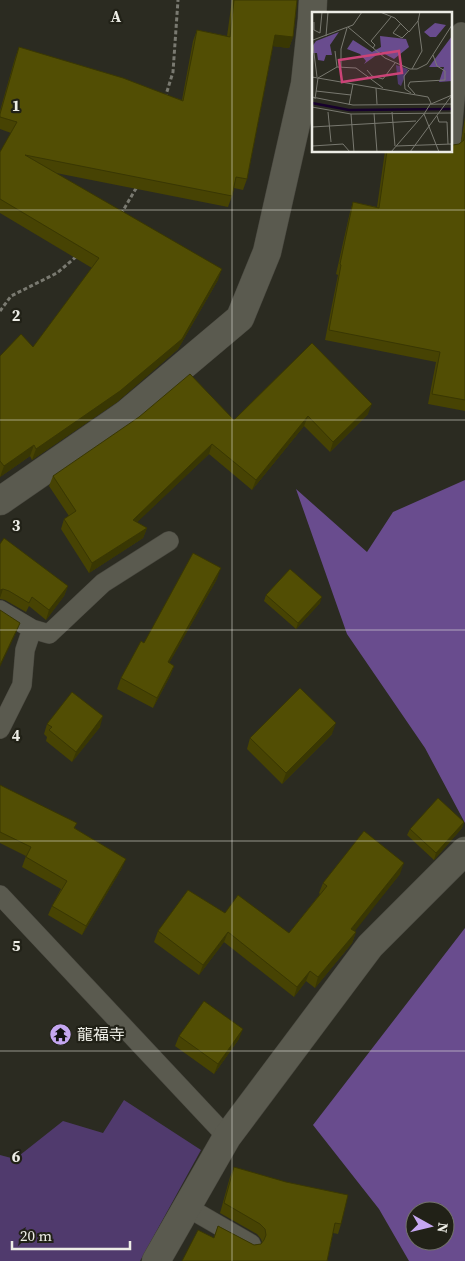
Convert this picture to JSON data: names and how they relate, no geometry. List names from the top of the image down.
{
  "places": {
    "temple": ["龍福寺"]
  },
  "scale_bar": "20 m",
  "north": "right",
  "grid": {
    "columns": ["A"],
    "rows": [
      "1",
      "2",
      "3",
      "4",
      "5",
      "6"
    ]
  }
}
